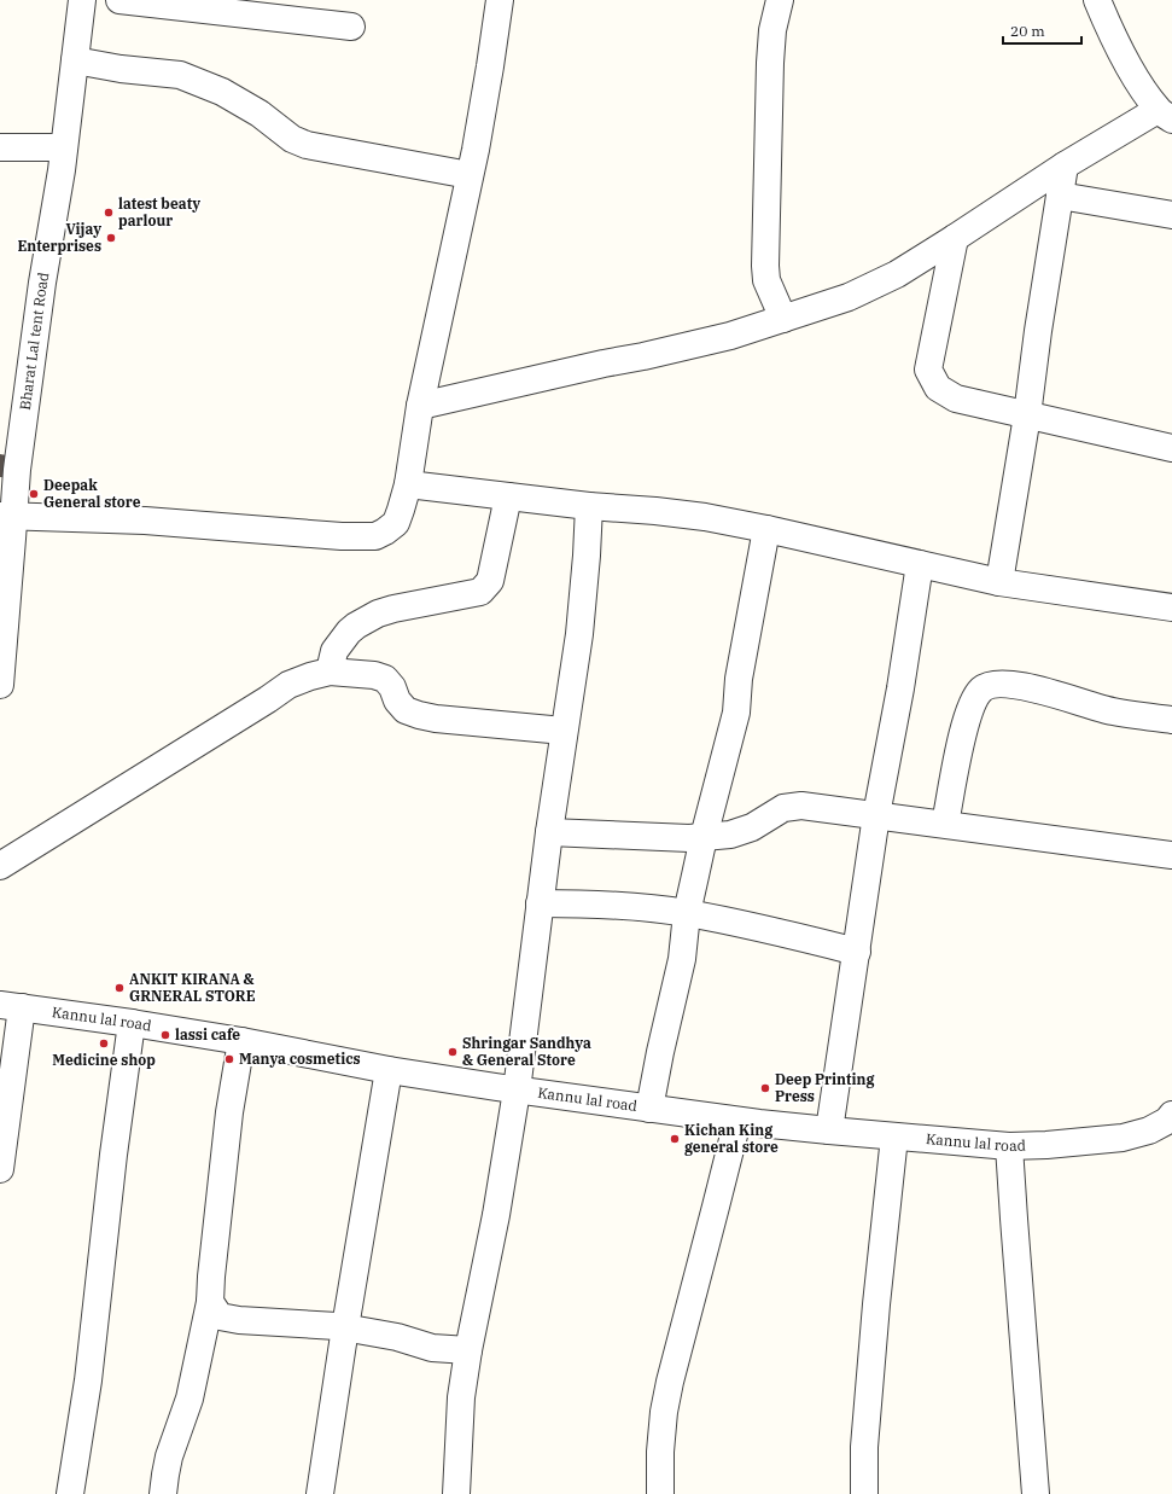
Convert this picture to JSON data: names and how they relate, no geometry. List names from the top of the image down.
{
  "streets": {
    "street": ["Bharat Lal tent Road", "Kannu lal road"]
  },
  "places": [
    "latest beaty parlour",
    "Vijay Enterprises",
    "Deepak General store",
    "ANKIT KIRANA & GRNERAL STORE",
    "lassi cafe",
    "Medicine shop",
    "Shringar Sandhya & General Store",
    "Manya cosmetics",
    "Deep Printing Press",
    "Kichan King general store"
  ],
  "scale_bar": "20 m"
}
